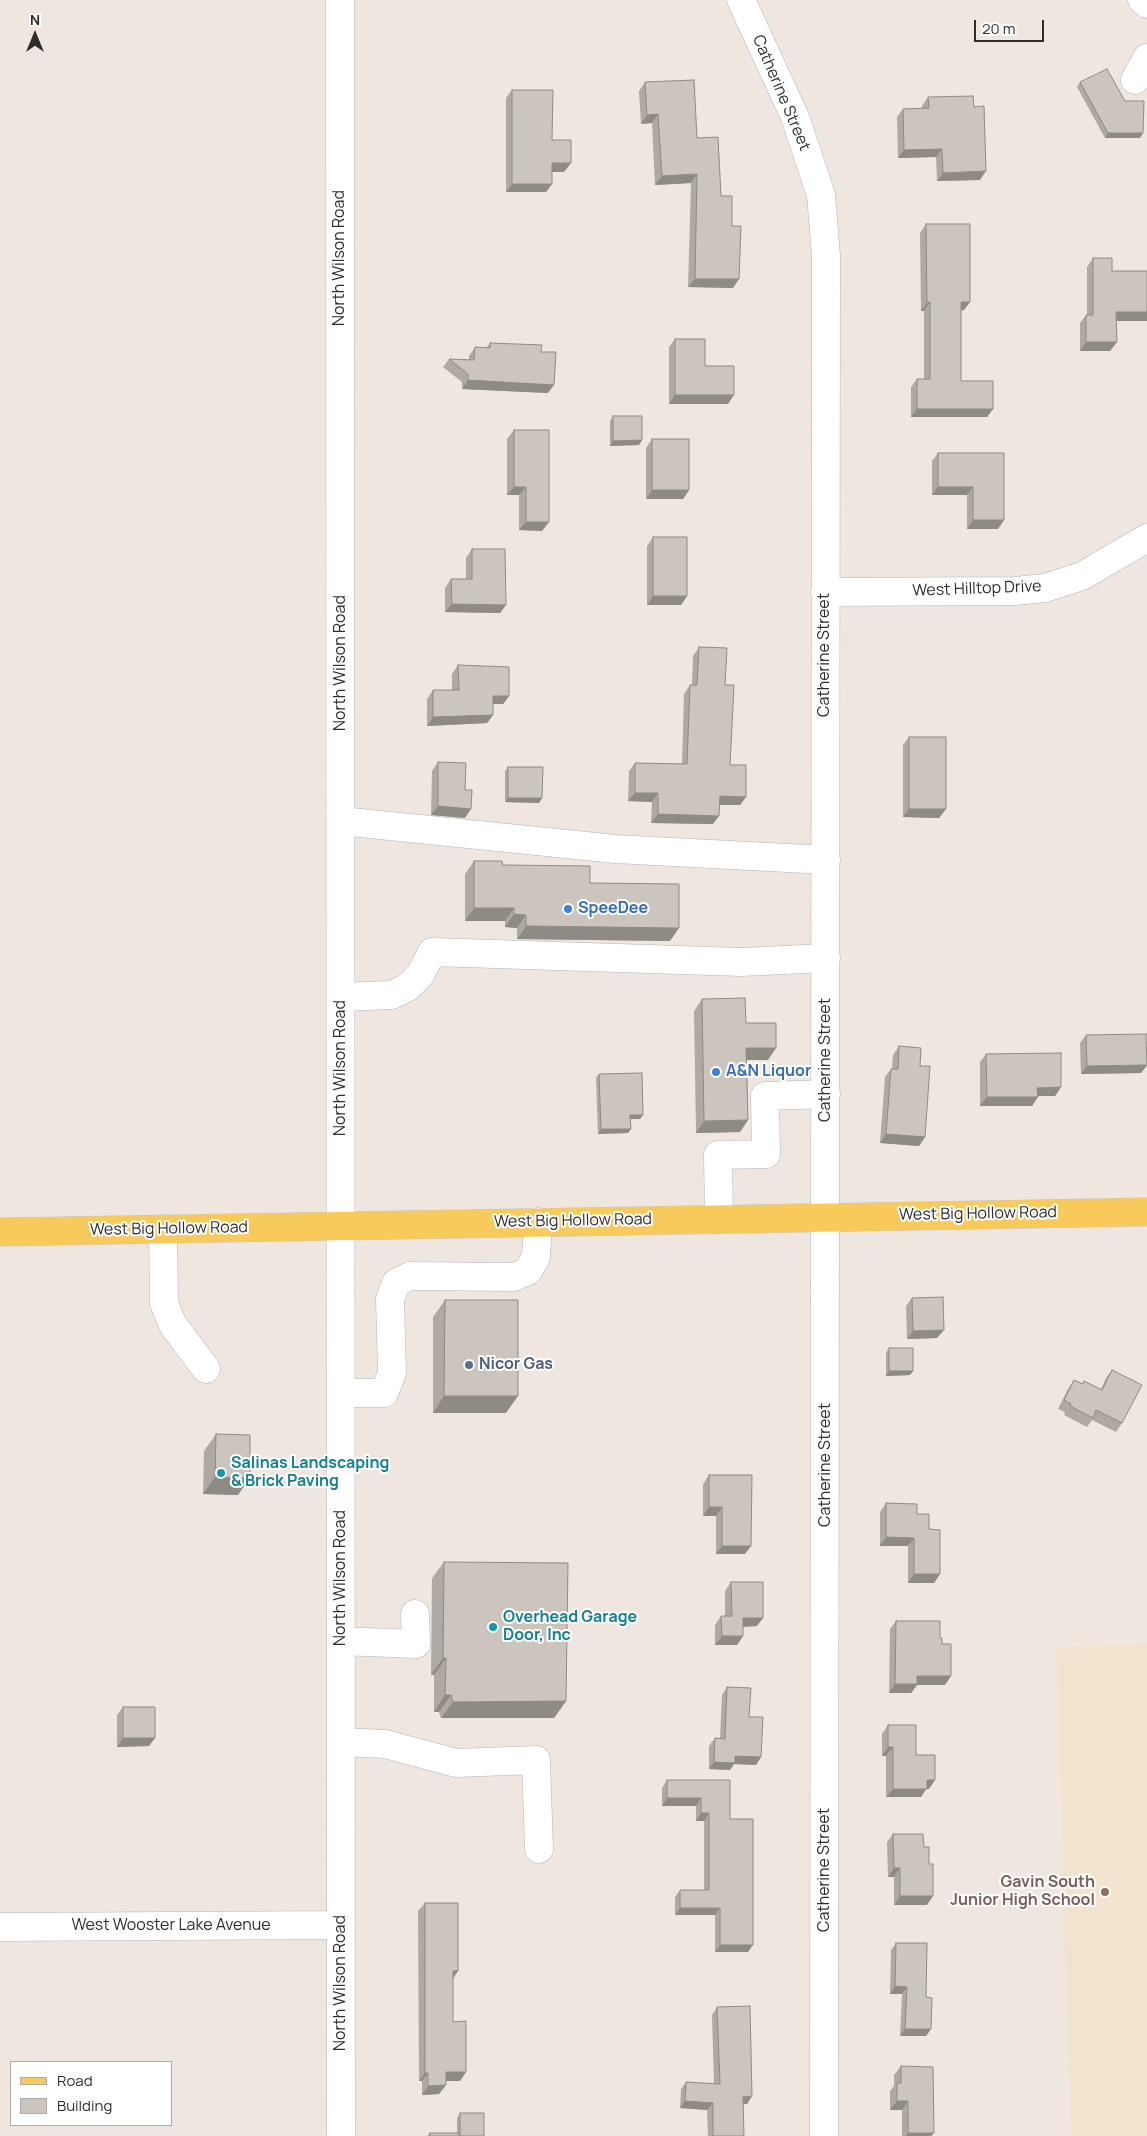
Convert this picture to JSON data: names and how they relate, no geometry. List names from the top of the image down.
{
  "streets": {
    "main road": ["West Big Hollow Road"],
    "street": [
      "Catherine Street",
      "North Wilson Road",
      "West Hilltop Drive",
      "West Wooster Lake Avenue"
    ]
  },
  "crossings": [
    ["Catherine Street", "West Hilltop Drive"],
    ["Catherine Street", "West Big Hollow Road"],
    ["North Wilson Road", "West Big Hollow Road"],
    ["North Wilson Road", "West Wooster Lake Avenue"]
  ],
  "places": [
    "SpeeDee",
    "A&N Liquor",
    "Nicor Gas",
    "Salinas Landscaping & Brick Paving",
    "Overhead Garage Door, Inc",
    "Gavin South Junior High School"
  ],
  "legend": ["Road", "Building"],
  "scale_bar": "20 m",
  "north": "top"
}
